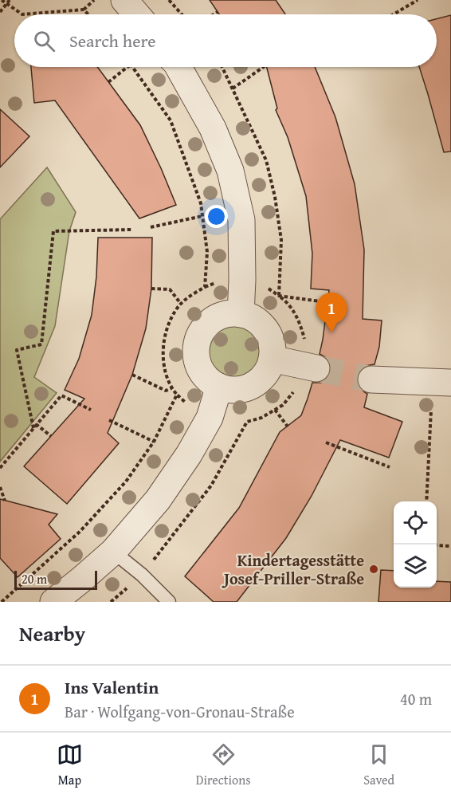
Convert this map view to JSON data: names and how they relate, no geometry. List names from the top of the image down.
{
  "places": ["Kindertagesstätte Josef-Priller-Straße"],
  "scale_bar": "20 m",
  "page": {
    "search": "Search here",
    "pins": "1",
    "scale": "20 m",
    "heading": "Nearby",
    "list": [
      {
        "mark": "1",
        "name": "Ins Valentin",
        "note": "Bar · Wolfgang-von-Gronau-Straße",
        "value": "40 m"
      }
    ],
    "nav": ["Map", "Directions", "Saved"]
  }
}
